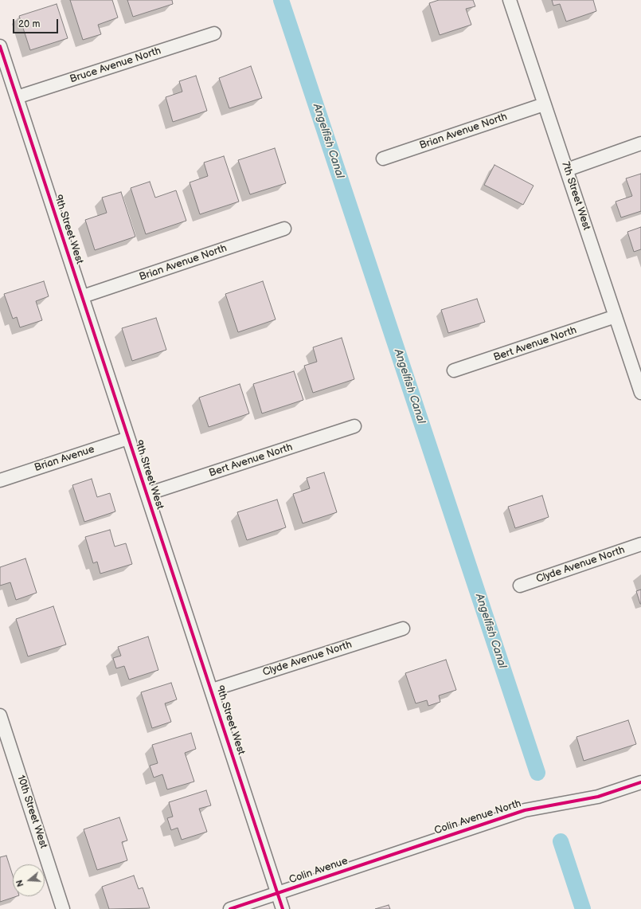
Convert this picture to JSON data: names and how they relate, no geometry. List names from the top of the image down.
{
  "streets": {
    "street": [
      "Bruce Avenue North",
      "Brian Avenue North",
      "7th Street West",
      "9th Street West",
      "Bert Avenue North",
      "Brian Avenue",
      "Clyde Avenue North",
      "10th Street West",
      "Colin Avenue North",
      "Colin Avenue"
    ]
  },
  "crossings": [
    ["Bruce Avenue North", "9th Street West"],
    ["Brian Avenue North", "7th Street West"],
    ["Brian Avenue North", "9th Street West"],
    ["7th Street West", "Bert Avenue North"],
    ["9th Street West", "Bert Avenue North"],
    ["9th Street West", "Brian Avenue"],
    ["9th Street West", "Clyde Avenue North"],
    ["9th Street West", "Colin Avenue"],
    ["Colin Avenue North", "Colin Avenue"]
  ],
  "water": ["Angelfish Canal"],
  "scale_bar": "20 m",
  "north": "left"
}
